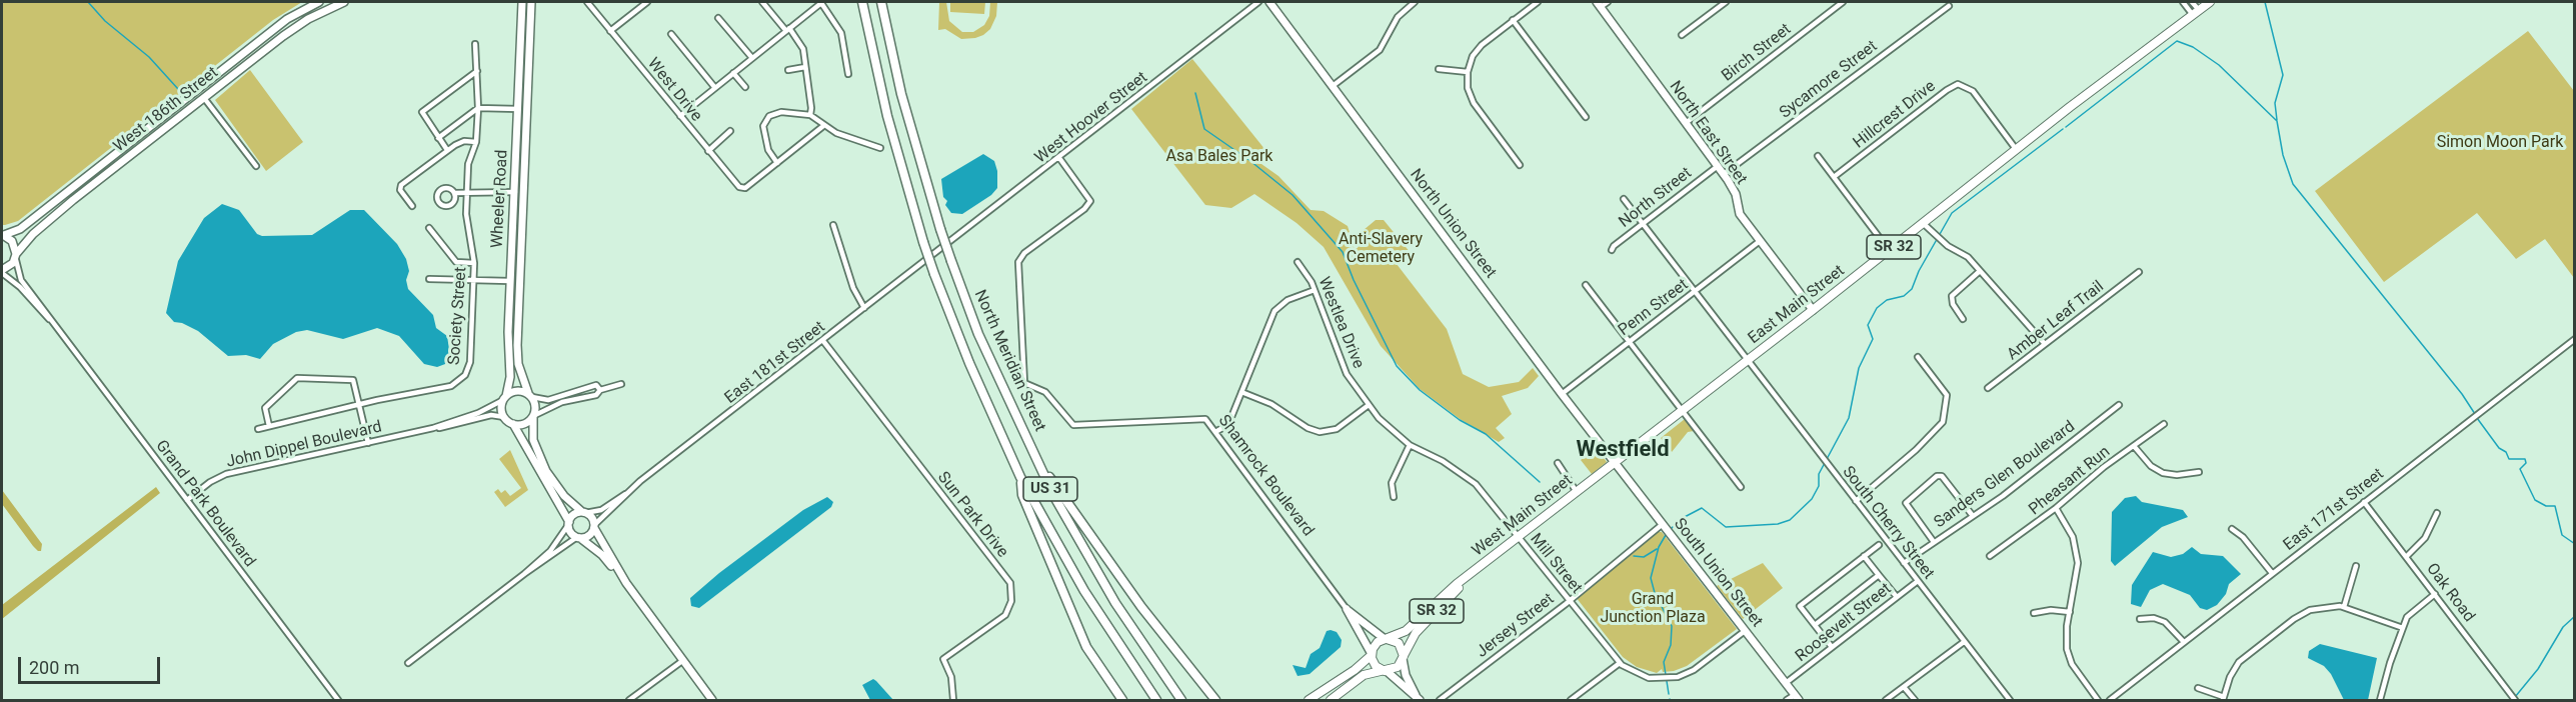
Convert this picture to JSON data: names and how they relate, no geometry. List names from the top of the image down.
{
  "streets": {
    "highway": ["North Meridian Street", "US 31"],
    "main road": ["SR 32", "East Main Street", "West Main Street"],
    "street": [
      "Birch Street",
      "Sycamore Street",
      "West Drive",
      "West 186th Street",
      "Hillcrest Drive",
      "West Hoover Street",
      "North East Street",
      "North Street",
      "Wheeler Road",
      "North Union Street",
      "Penn Street",
      "Society Street",
      "Amber Leaf Trail",
      "Westlea Drive",
      "East 181st Street",
      "John Dippel Boulevard",
      "Sanders Glen Boulevard",
      "Shamrock Boulevard",
      "Pheasant Run",
      "Grand Park Boulevard",
      "East 171st Street",
      "Sun Park Drive",
      "South Cherry Street",
      "Mill Street",
      "South Union Street",
      "Oak Road",
      "Roosevelt Street",
      "Jersey Street"
    ]
  },
  "crossings": [
    ["Birch Street", "North East Street"],
    ["Sycamore Street", "North East Street"],
    ["West 186th Street", "Grand Park Boulevard"],
    ["Hillcrest Drive", "East Main Street"],
    ["West Hoover Street", "East 181st Street"],
    ["West Hoover Street", "Shamrock Boulevard"],
    ["North East Street", "North Street"],
    ["North East Street", "East Main Street"],
    ["North East Street", "Penn Street"],
    ["North Street", "South Cherry Street"],
    ["Wheeler Road", "John Dippel Boulevard"],
    ["North Union Street", "East Main Street"],
    ["North Union Street", "Penn Street"],
    ["North Union Street", "West Main Street"],
    ["North Union Street", "South Union Street"],
    ["SR 32", "East Main Street"],
    ["East Main Street", "West Main Street"],
    ["East Main Street", "South Cherry Street"],
    ["East Main Street", "South Union Street"],
    ["Penn Street", "South Cherry Street"],
    ["Westlea Drive", "West Main Street"],
    ["Westlea Drive", "Mill Street"],
    ["East 181st Street", "Sun Park Drive"],
    ["John Dippel Boulevard", "Grand Park Boulevard"],
    ["Sanders Glen Boulevard", "South Cherry Street"],
    ["Shamrock Boulevard", "West Main Street"],
    ["East 171st Street", "Oak Road"],
    ["West Main Street", "Mill Street"],
    ["West Main Street", "South Union Street"],
    ["South Cherry Street", "Roosevelt Street"],
    ["Mill Street", "South Union Street"],
    ["Mill Street", "Jersey Street"],
    ["South Union Street", "Roosevelt Street"],
    ["South Union Street", "Jersey Street"]
  ],
  "districts": ["Westfield"],
  "parks": [
    "Simon Moon Park",
    "Asa Bales Park",
    "Anti-Slavery Cemetery",
    "Grand Junction Plaza"
  ],
  "scale_bar": "200 m"
}
